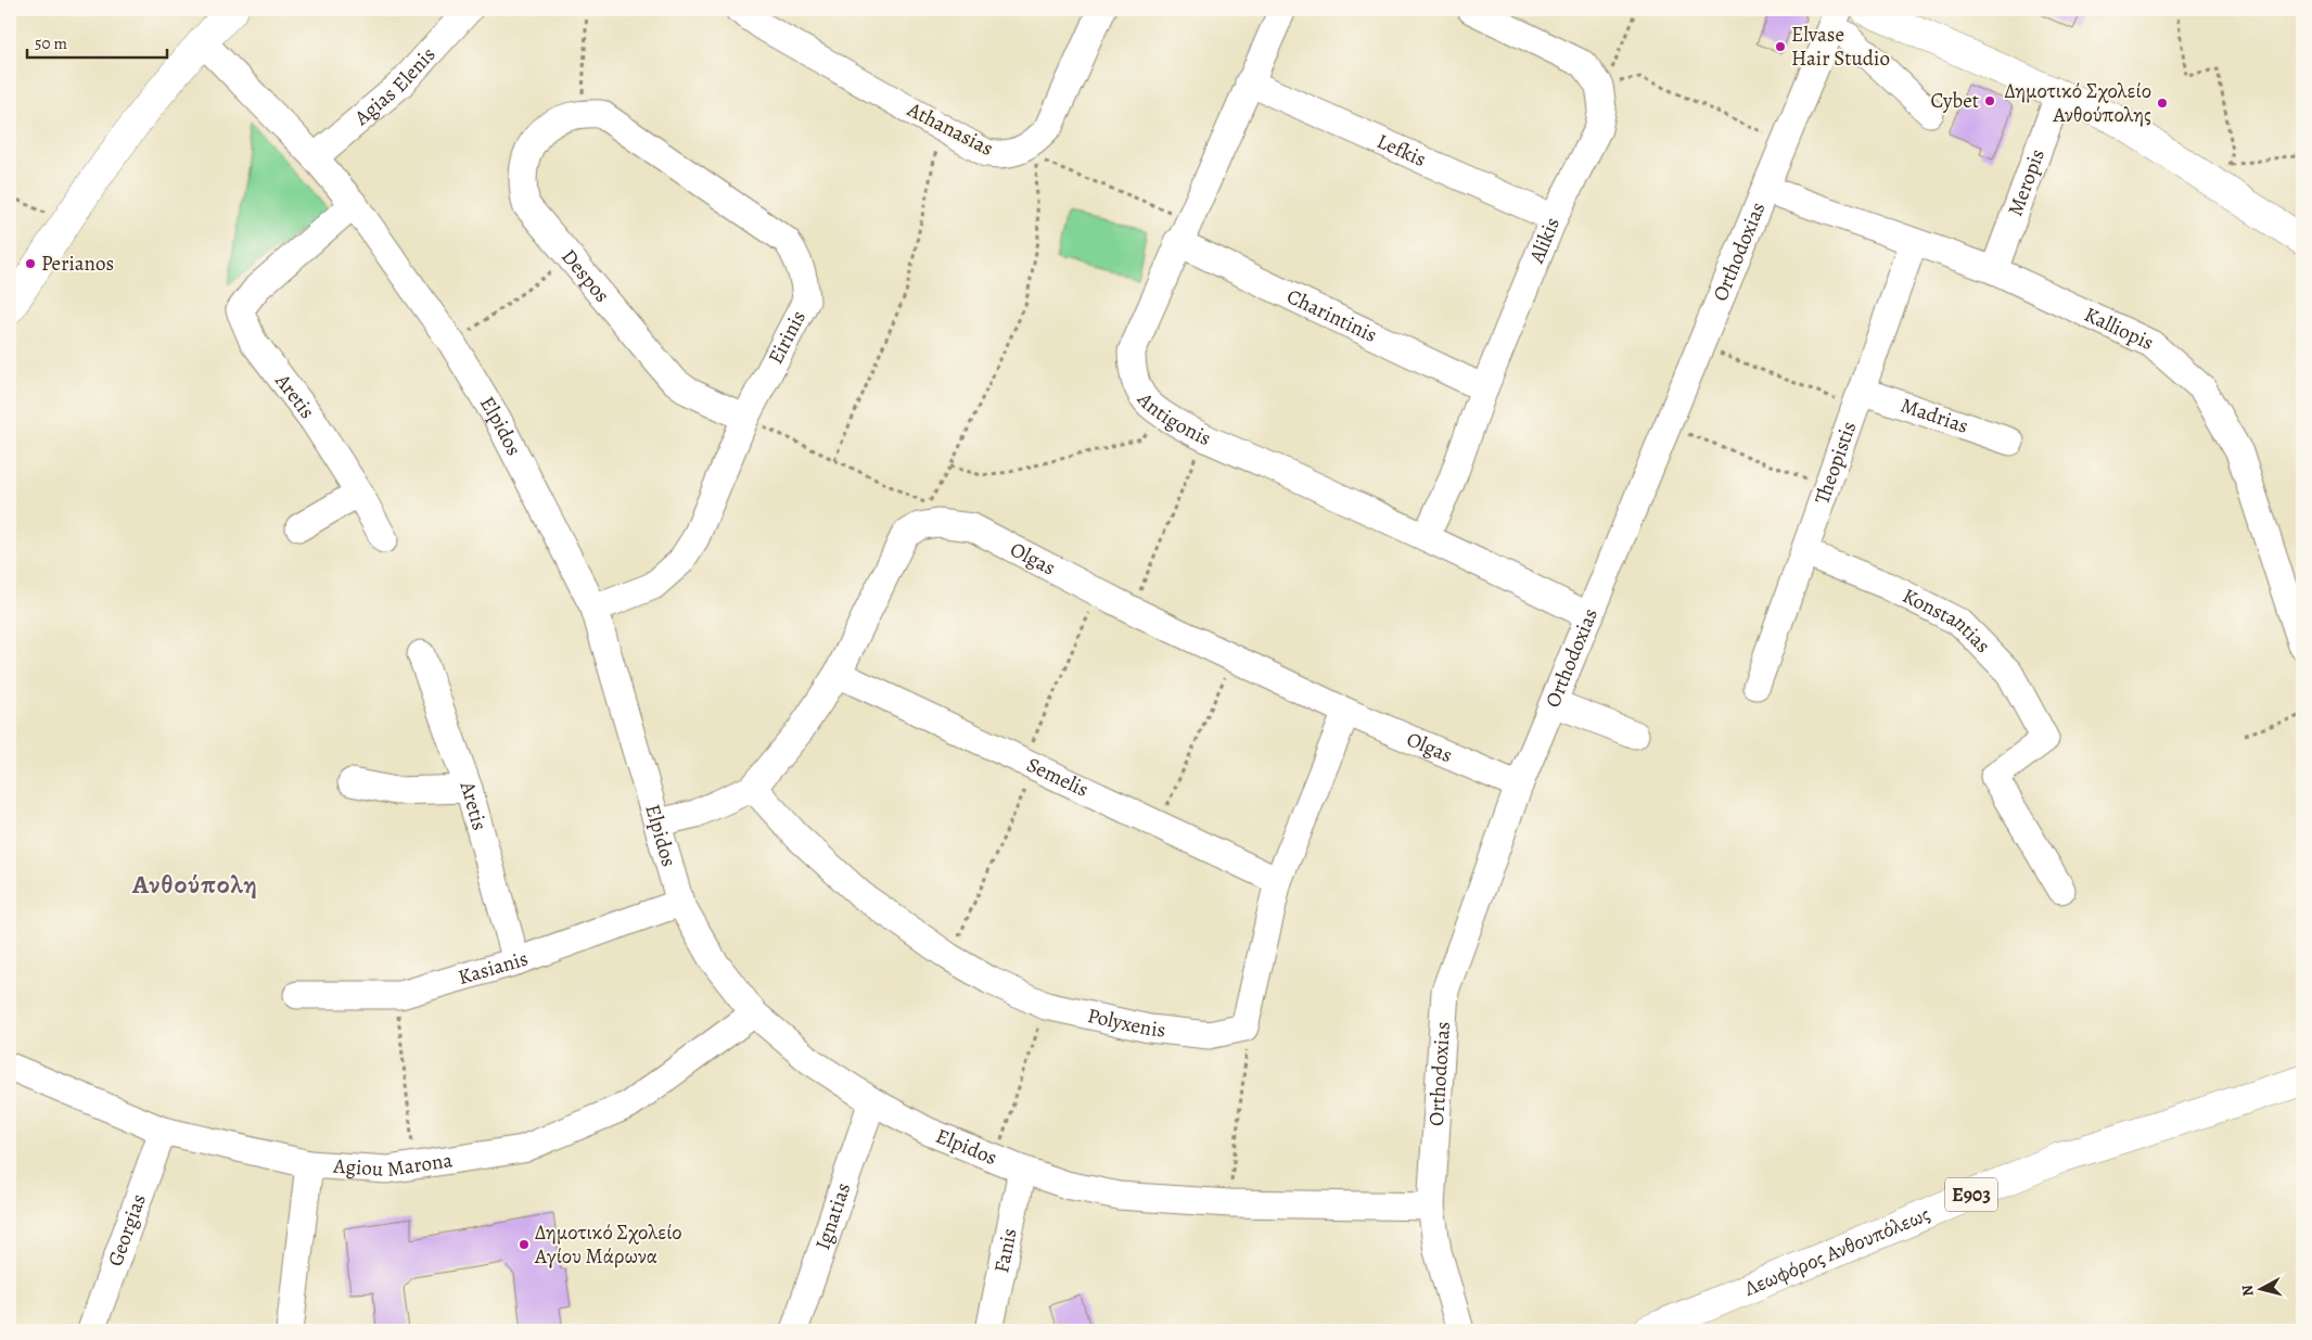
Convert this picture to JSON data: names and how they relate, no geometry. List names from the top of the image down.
{
  "streets": {
    "main road": ["E903", "Λεωφόρος Ανθουπόλεως"],
    "street": [
      "Agias Elenis",
      "Athanasias",
      "Lefkis",
      "Meropis",
      "Alikis",
      "Orthodoxias",
      "Despos",
      "Charintinis",
      "Kalliopis",
      "Eirinis",
      "Aretis",
      "Antigonis",
      "Madrias",
      "Elpidos",
      "Theopistis",
      "Olgas",
      "Konstantias",
      "Semelis",
      "Kasianis",
      "Polyxenis",
      "Agiou Marona",
      "Ignatias",
      "Georgias",
      "Fanis"
    ]
  },
  "crossings": [
    ["Agias Elenis", "Elpidos"],
    ["Lefkis", "Alikis"],
    ["Lefkis", "Antigonis"],
    ["Meropis", "Kalliopis"],
    ["Alikis", "Charintinis"],
    ["Alikis", "Antigonis"],
    ["Orthodoxias", "Kalliopis"],
    ["Orthodoxias", "Antigonis"],
    ["Orthodoxias", "Elpidos"],
    ["Orthodoxias", "Olgas"],
    ["Despos", "Eirinis"],
    ["Charintinis", "Antigonis"],
    ["Kalliopis", "Theopistis"],
    ["Eirinis", "Elpidos"],
    ["Aretis", "Elpidos"],
    ["Aretis", "Kasianis"],
    ["Madrias", "Theopistis"],
    ["Elpidos", "Olgas"],
    ["Elpidos", "Kasianis"],
    ["Elpidos", "Agiou Marona"],
    ["Elpidos", "Ignatias"],
    ["Elpidos", "Fanis"],
    ["Theopistis", "Konstantias"],
    ["Olgas", "Semelis"],
    ["Olgas", "Polyxenis"],
    ["Agiou Marona", "Georgias"]
  ],
  "districts": ["Ανθούπολη"],
  "places": [
    "Elvase Hair Studio",
    "Cybet",
    "Δημοτικό Σχολείο Ανθούπολης",
    "Perianos",
    "Δημοτικό Σχολείο Αγίου Μάρωνα"
  ],
  "scale_bar": "50 m",
  "north": "left"
}
